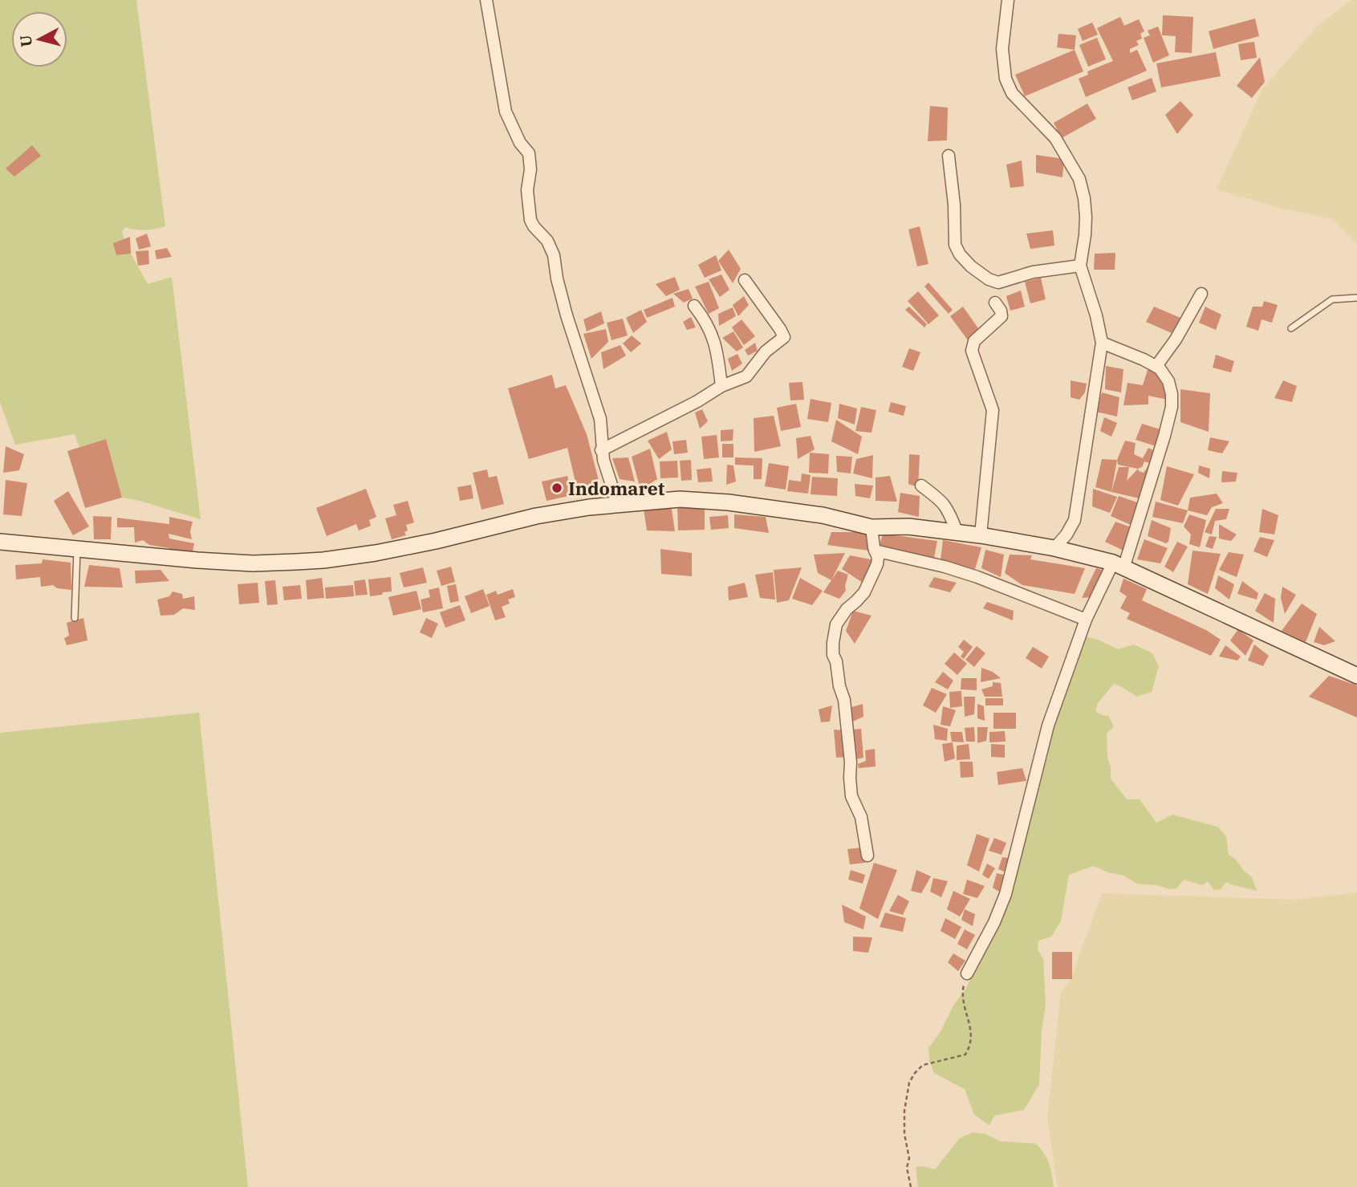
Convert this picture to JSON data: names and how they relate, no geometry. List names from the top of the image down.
{
  "places": ["Indomaret"],
  "north": "left"
}
